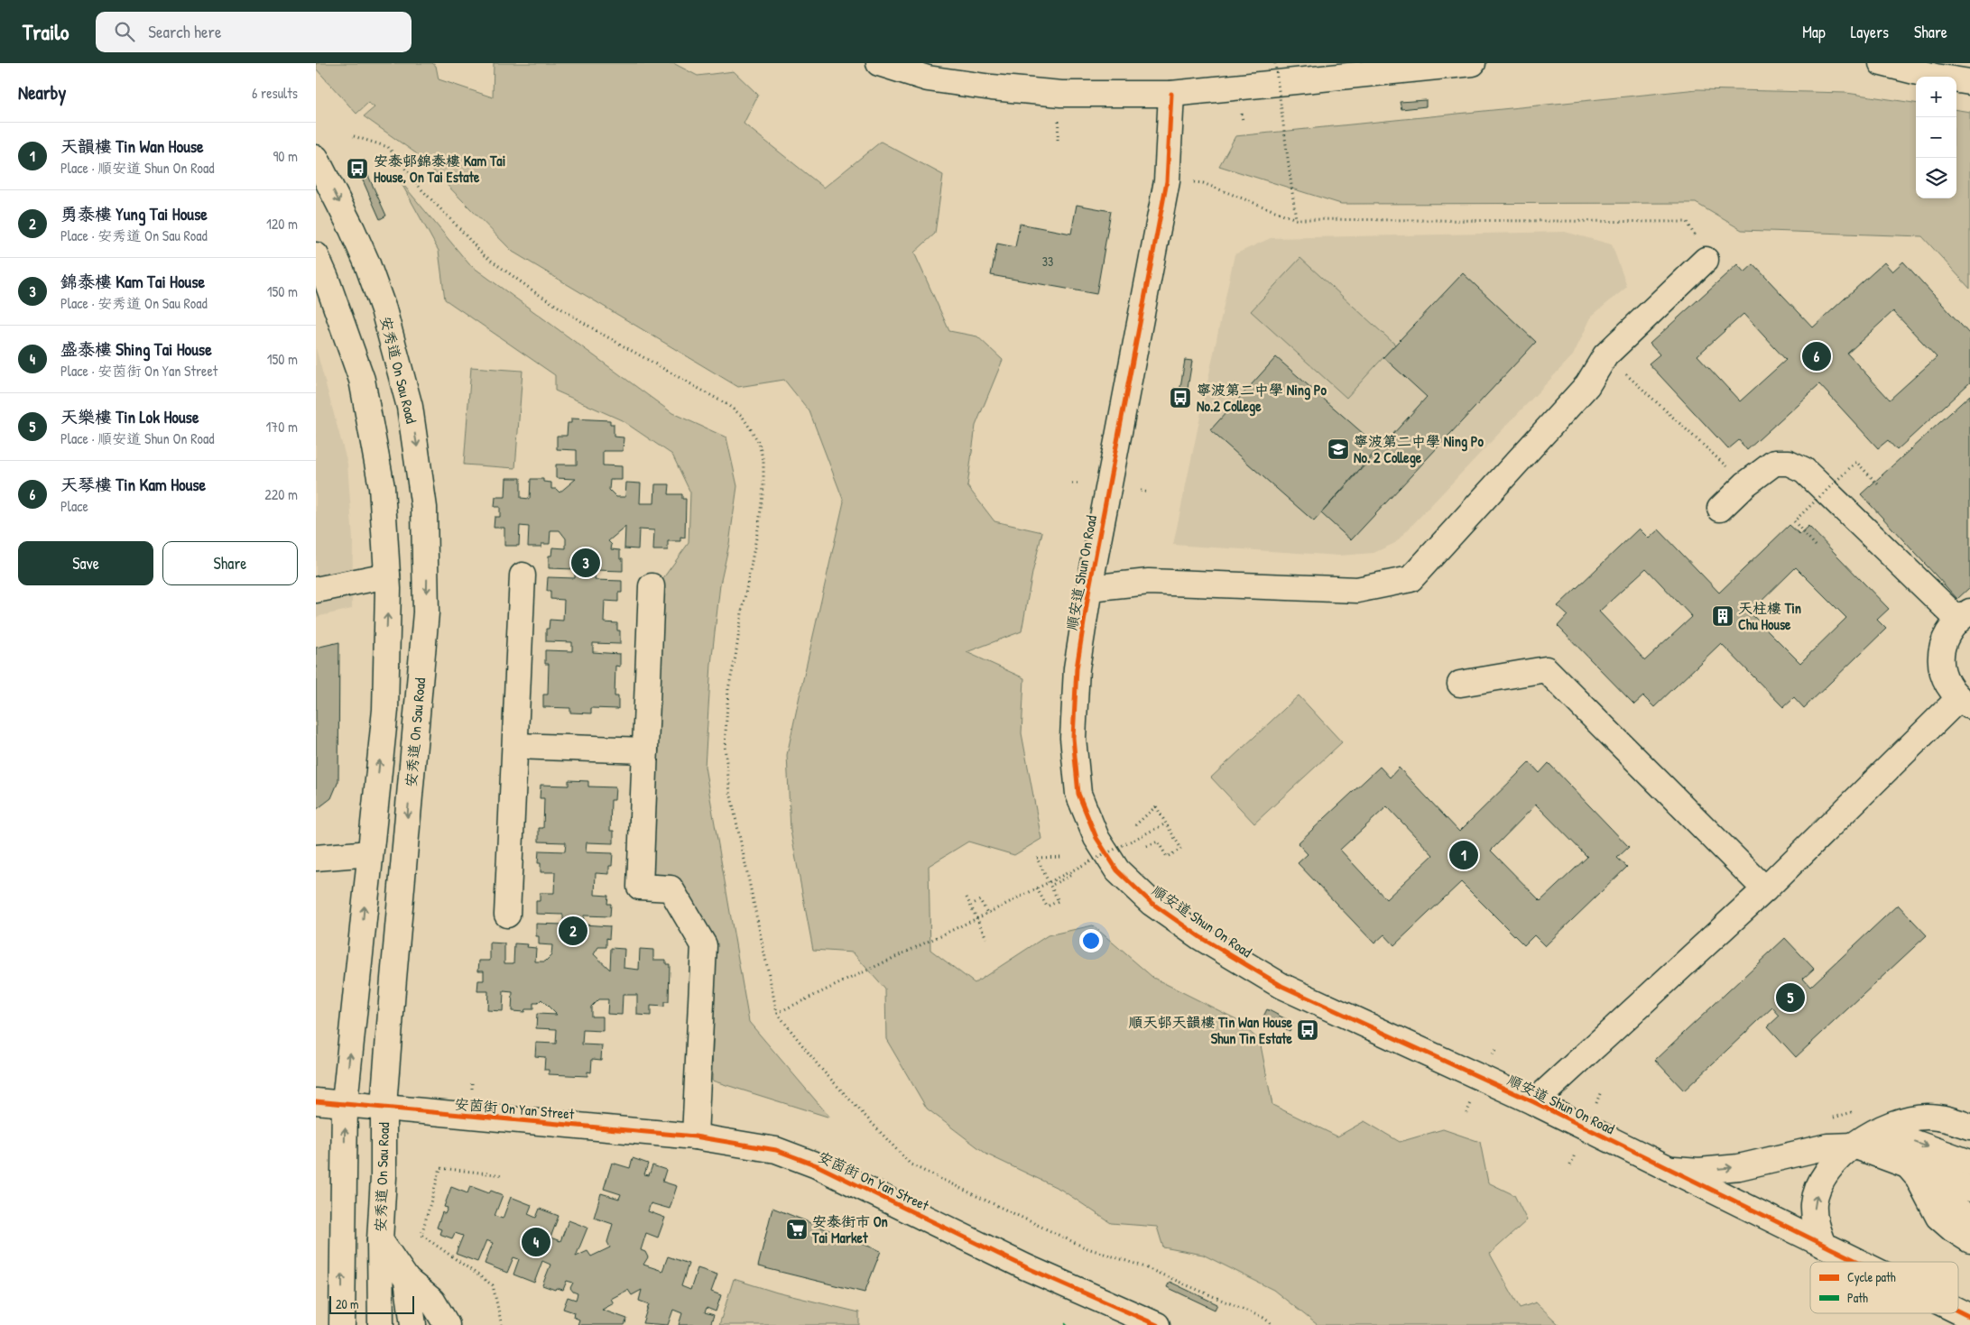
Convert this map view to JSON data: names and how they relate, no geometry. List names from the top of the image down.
{
  "streets": {
    "main road": ["安秀道 On Sau Road", "順安道 Shun On Road", "安茵街 On Yan Street"]
  },
  "crossings": [
    ["安秀道 On Sau Road", "安茵街 On Yan Street"]
  ],
  "places": {
    "bus stop": ["安泰邨錦泰樓 Kam Tai House, On Tai Estate", "寧波第二中學 Ning Po No.2 College", "順天邨天韻樓 Tin Wan House Shun Tin Estate"],
    "school or university": ["寧波第二中學 Ning Po No. 2 College"],
    "building": ["天柱樓 Tin Chu House"],
    "supermarket": ["安泰街市 On Tai Market"]
  },
  "house_numbers": ["33"],
  "legend": ["Cycle path", "Path"],
  "scale_bar": "20 m",
  "page": {
    "header": "Trailo",
    "search": "Search here",
    "nav": ["Map", "Layers", "Share"],
    "heading": ["Nearby", "6 results"],
    "map_buttons": ["+", "−"],
    "list": [
      {
        "mark": "1",
        "name": "天韻樓 Tin Wan House",
        "note": "Place · 順安道 Shun On Road",
        "value": "90 m"
      },
      {
        "mark": "2",
        "name": "勇泰樓 Yung Tai House",
        "note": "Place · 安秀道 On Sau Road",
        "value": "120 m"
      },
      {
        "mark": "3",
        "name": "錦泰樓 Kam Tai House",
        "note": "Place · 安秀道 On Sau Road",
        "value": "150 m"
      },
      {
        "mark": "4",
        "name": "盛泰樓 Shing Tai House",
        "note": "Place · 安茵街 On Yan Street",
        "value": "150 m"
      },
      {
        "mark": "5",
        "name": "天樂樓 Tin Lok House",
        "note": "Place · 順安道 Shun On Road",
        "value": "170 m"
      },
      {
        "mark": "6",
        "name": "天琴樓 Tin Kam House",
        "note": "Place",
        "value": "220 m"
      }
    ],
    "pins": [
      "6",
      "3",
      "1",
      "2",
      "5",
      "4"
    ],
    "buttons": ["Save", "Share"],
    "scale": "20 m"
  }
}
